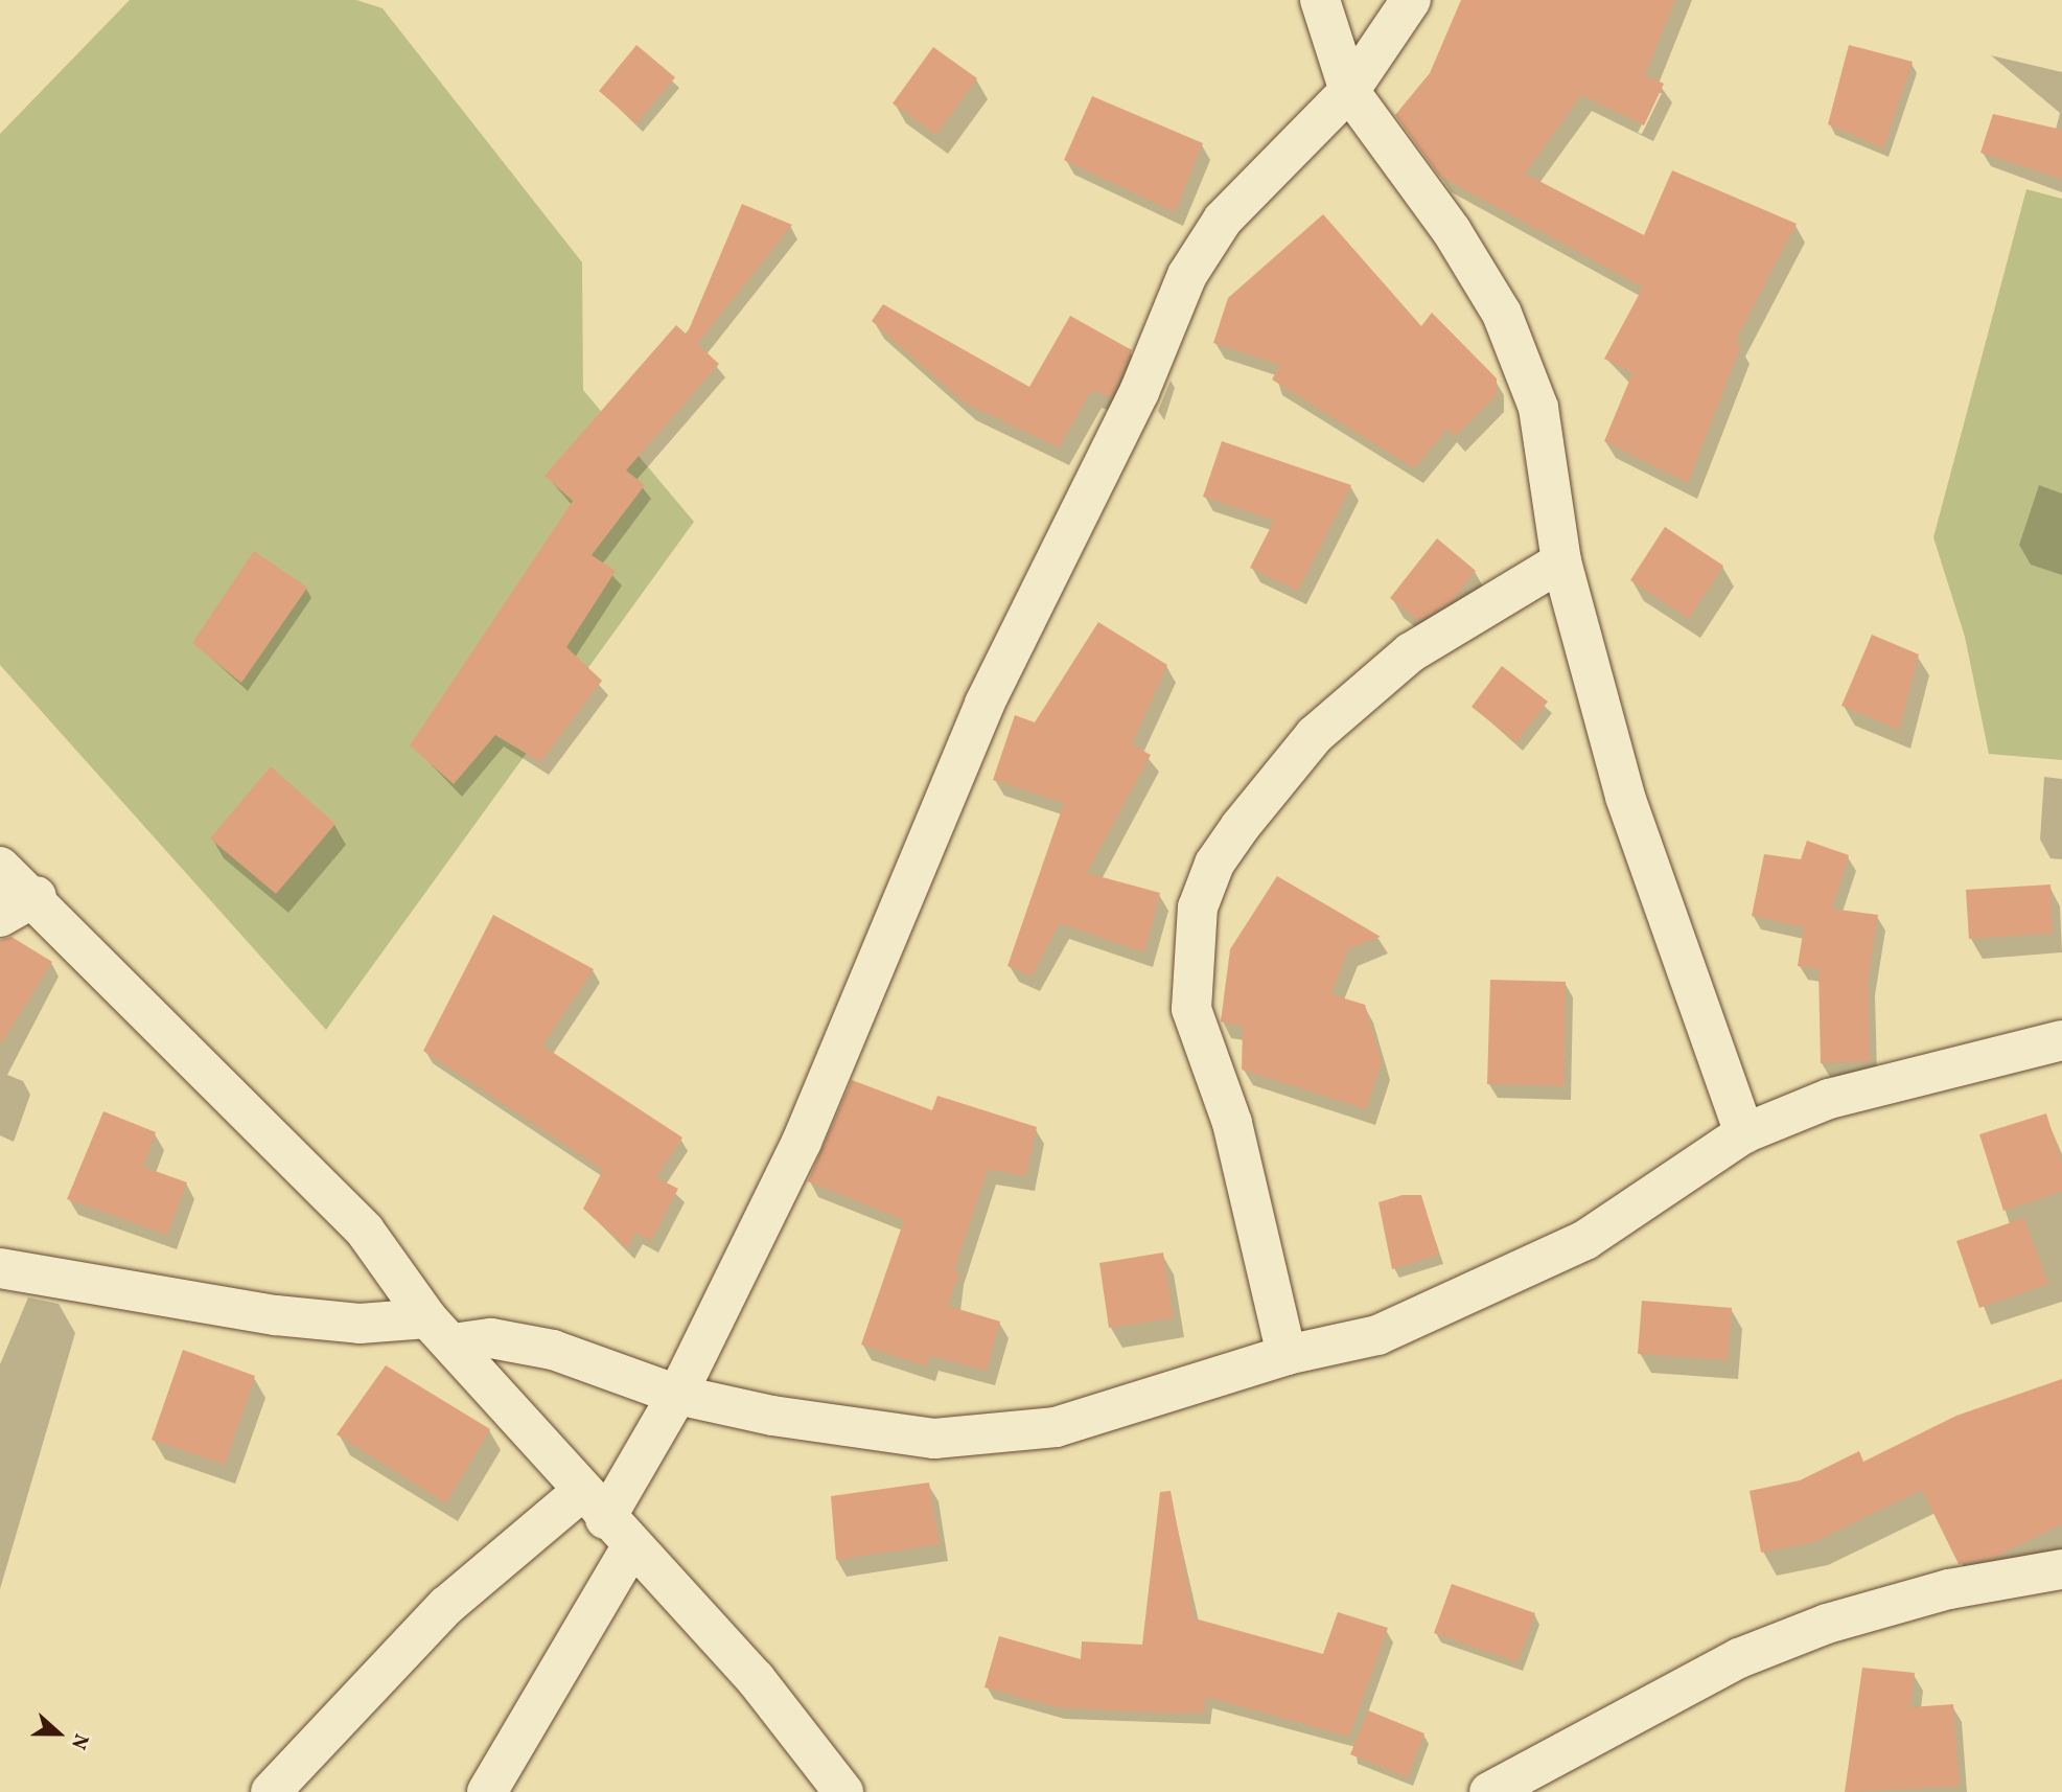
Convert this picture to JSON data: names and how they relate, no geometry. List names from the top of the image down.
{
  "north": "right"
}
